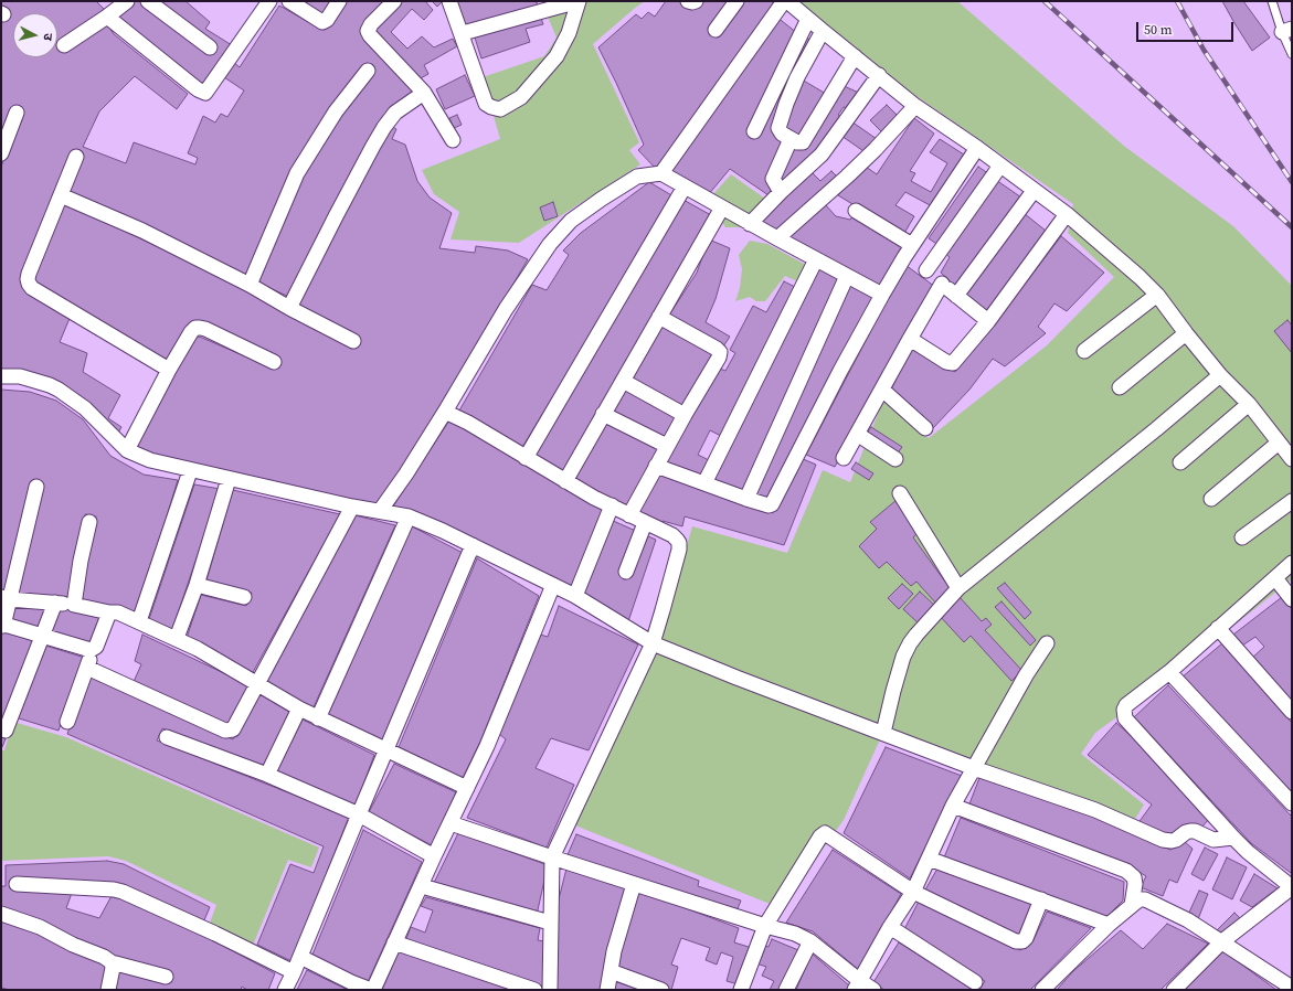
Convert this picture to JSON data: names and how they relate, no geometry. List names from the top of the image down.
{
  "scale_bar": "50 m",
  "north": "right"
}
